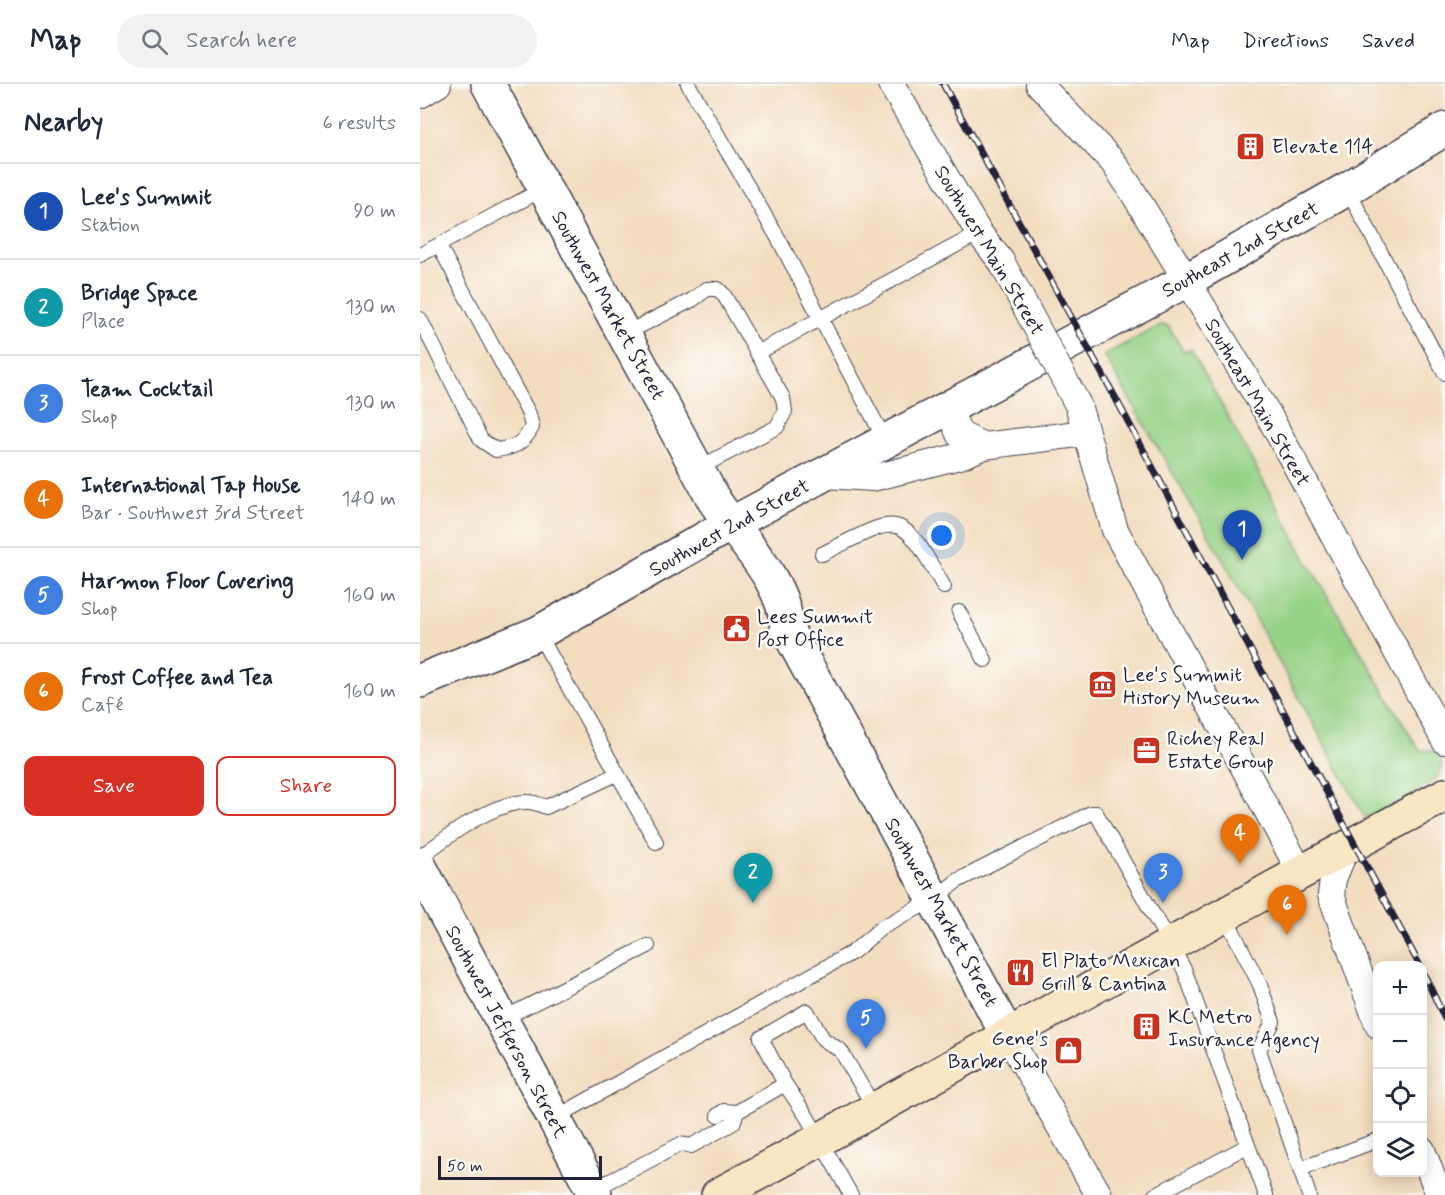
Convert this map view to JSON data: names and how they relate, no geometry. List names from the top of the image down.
{
  "streets": {
    "street": [
      "Southeast 2nd Street",
      "Southwest Main Street",
      "Southwest Market Street",
      "Southeast Main Street",
      "Southwest 2nd Street",
      "Southwest Jefferson Street"
    ]
  },
  "crossings": [
    ["Southeast 2nd Street", "Southeast Main Street"],
    ["Southeast 2nd Street", "Southwest 2nd Street"],
    ["Southwest Market Street", "Southwest 2nd Street"]
  ],
  "places": {
    "building": ["Elevate 114", "KC Metro Insurance Agency"],
    "public building": ["Lees Summit Post Office"],
    "museum": ["Lee's Summit History Museum"],
    "office": ["Richey Real Estate Group"],
    "restaurant": ["El Plato Mexican Grill & Cantina"],
    "shop": ["Gene's Barber Shop"]
  },
  "scale_bar": "50 m",
  "page": {
    "header": "Map",
    "search": "Search here",
    "nav": ["Map", "Directions", "Saved"],
    "heading": ["Nearby", "6 results"],
    "list": [
      {
        "mark": "1",
        "name": "Lee's Summit",
        "note": "Station",
        "value": "90 m"
      },
      {
        "mark": "2",
        "name": "Bridge Space",
        "note": "Place",
        "value": "130 m"
      },
      {
        "mark": "3",
        "name": "Team Cocktail",
        "note": "Shop",
        "value": "130 m"
      },
      {
        "mark": "4",
        "name": "International Tap House",
        "note": "Bar · Southwest 3rd Street",
        "value": "140 m"
      },
      {
        "mark": "5",
        "name": "Harmon Floor Covering",
        "note": "Shop",
        "value": "160 m"
      },
      {
        "mark": "6",
        "name": "Frost Coffee and Tea",
        "note": "Café",
        "value": "160 m"
      }
    ],
    "pins": [
      "1",
      "4",
      "2",
      "3",
      "6",
      "5"
    ],
    "buttons": ["Save", "Share"],
    "map_buttons": ["+", "−"],
    "scale": "50 m"
  }
}
